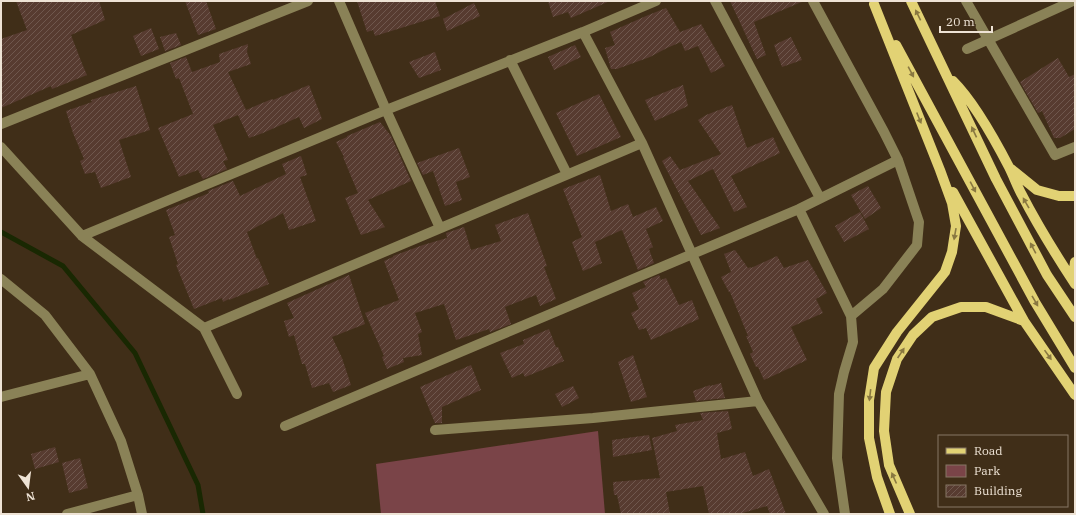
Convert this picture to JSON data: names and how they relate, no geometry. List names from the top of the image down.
{
  "legend": ["Road", "Park", "Building"],
  "scale_bar": "20 m",
  "north": "bottom"
}
